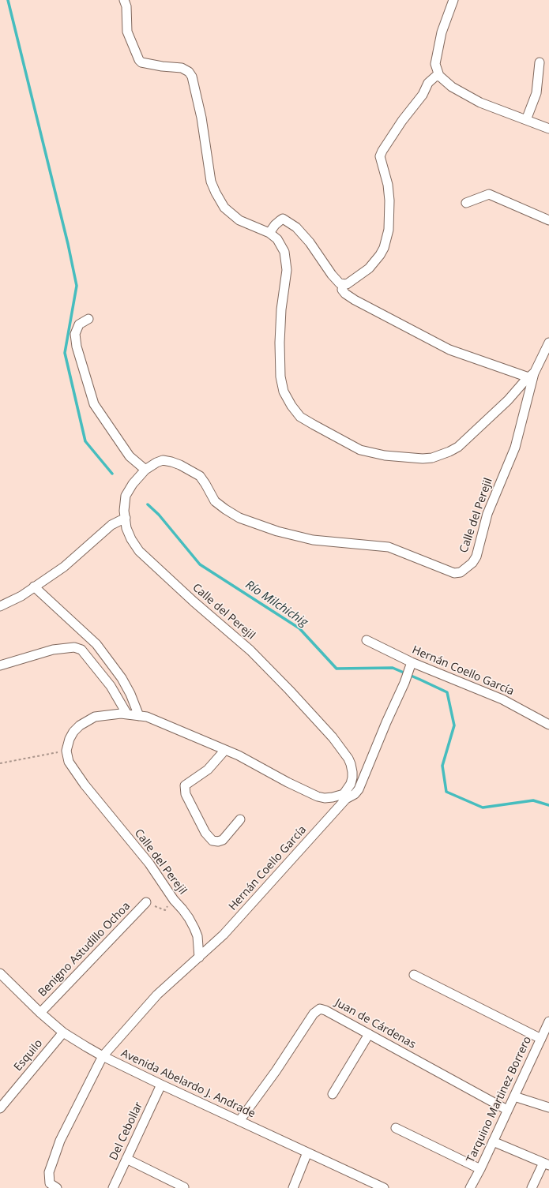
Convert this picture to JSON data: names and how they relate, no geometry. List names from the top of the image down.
{
  "streets": {
    "street": [
      "Calle del Perejil",
      "Hernán Coello García",
      "Benigno Astudillo Ochoa",
      "Juan de Cárdenas",
      "Esquilo",
      "Avenida Abelardo J. Andrade",
      "Tarquino Martinez Borrero",
      "Del Cebollar"
    ]
  },
  "crossings": [
    ["Calle del Perejil", "Hernán Coello García"],
    ["Hernán Coello García", "Avenida Abelardo J. Andrade"],
    ["Benigno Astudillo Ochoa", "Avenida Abelardo J. Andrade"],
    ["Juan de Cárdenas", "Avenida Abelardo J. Andrade"],
    ["Juan de Cárdenas", "Tarquino Martinez Borrero"],
    ["Esquilo", "Avenida Abelardo J. Andrade"],
    ["Avenida Abelardo J. Andrade", "Del Cebollar"]
  ],
  "water": ["Río Milchichig"]
}
